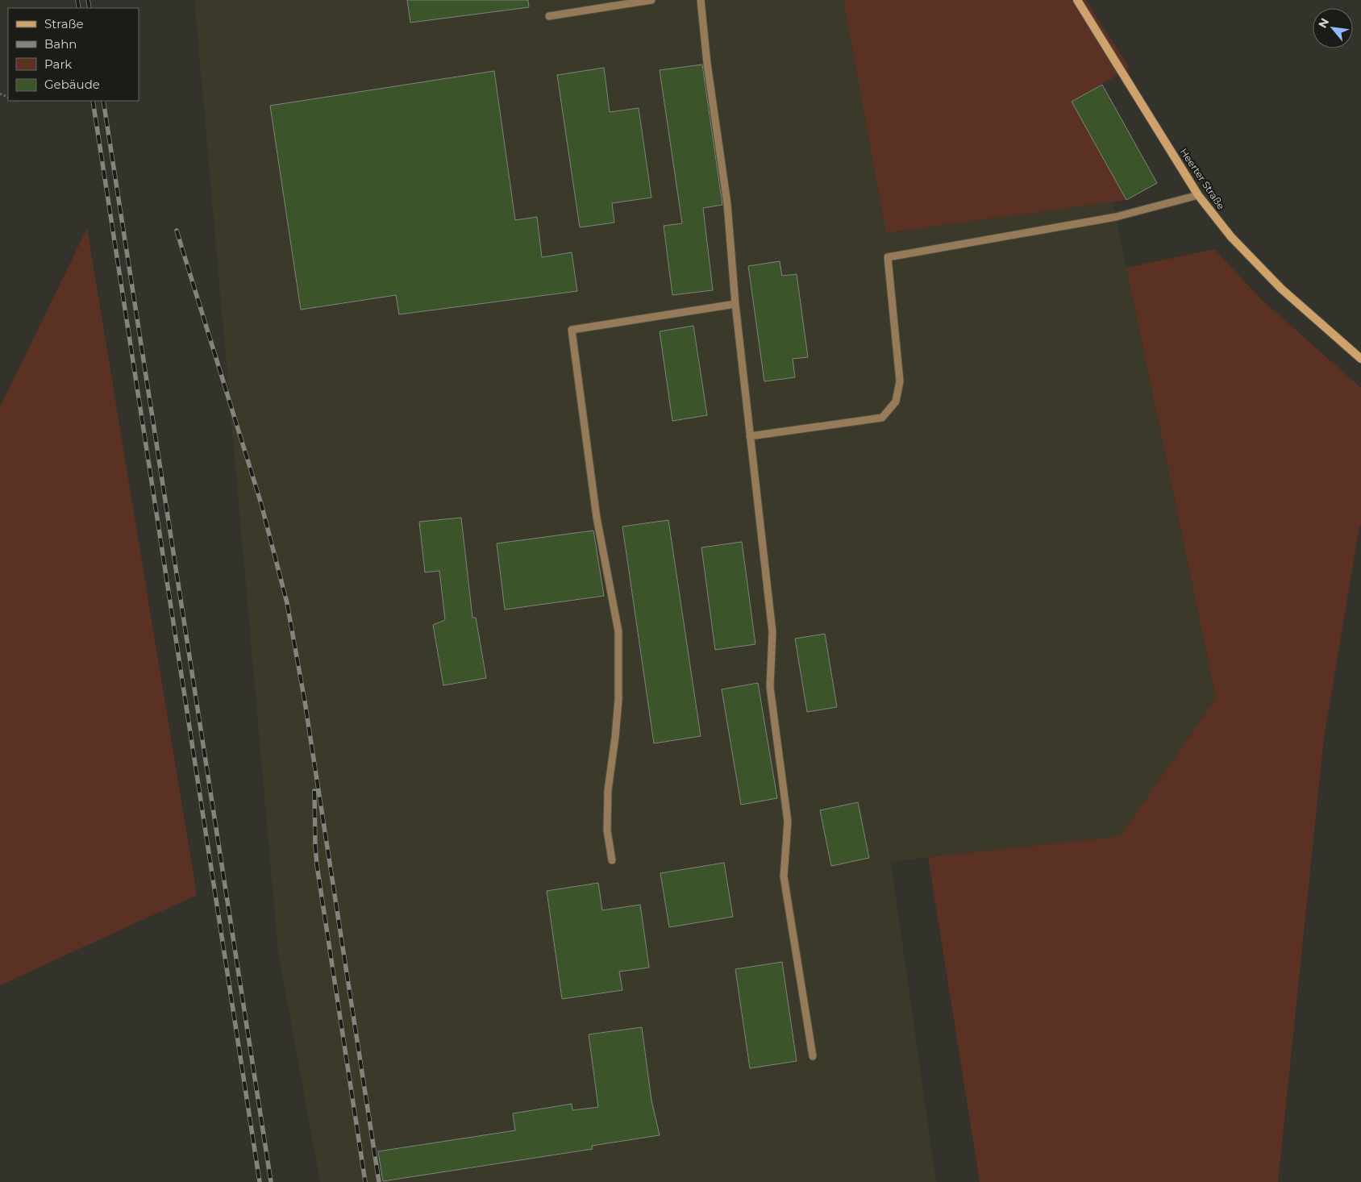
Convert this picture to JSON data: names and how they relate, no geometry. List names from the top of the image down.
{
  "streets": {
    "main road": ["Heerter Straße"]
  },
  "legend": [
    "Straße",
    "Bahn",
    "Park",
    "Gebäude"
  ],
  "north": "top left"
}
